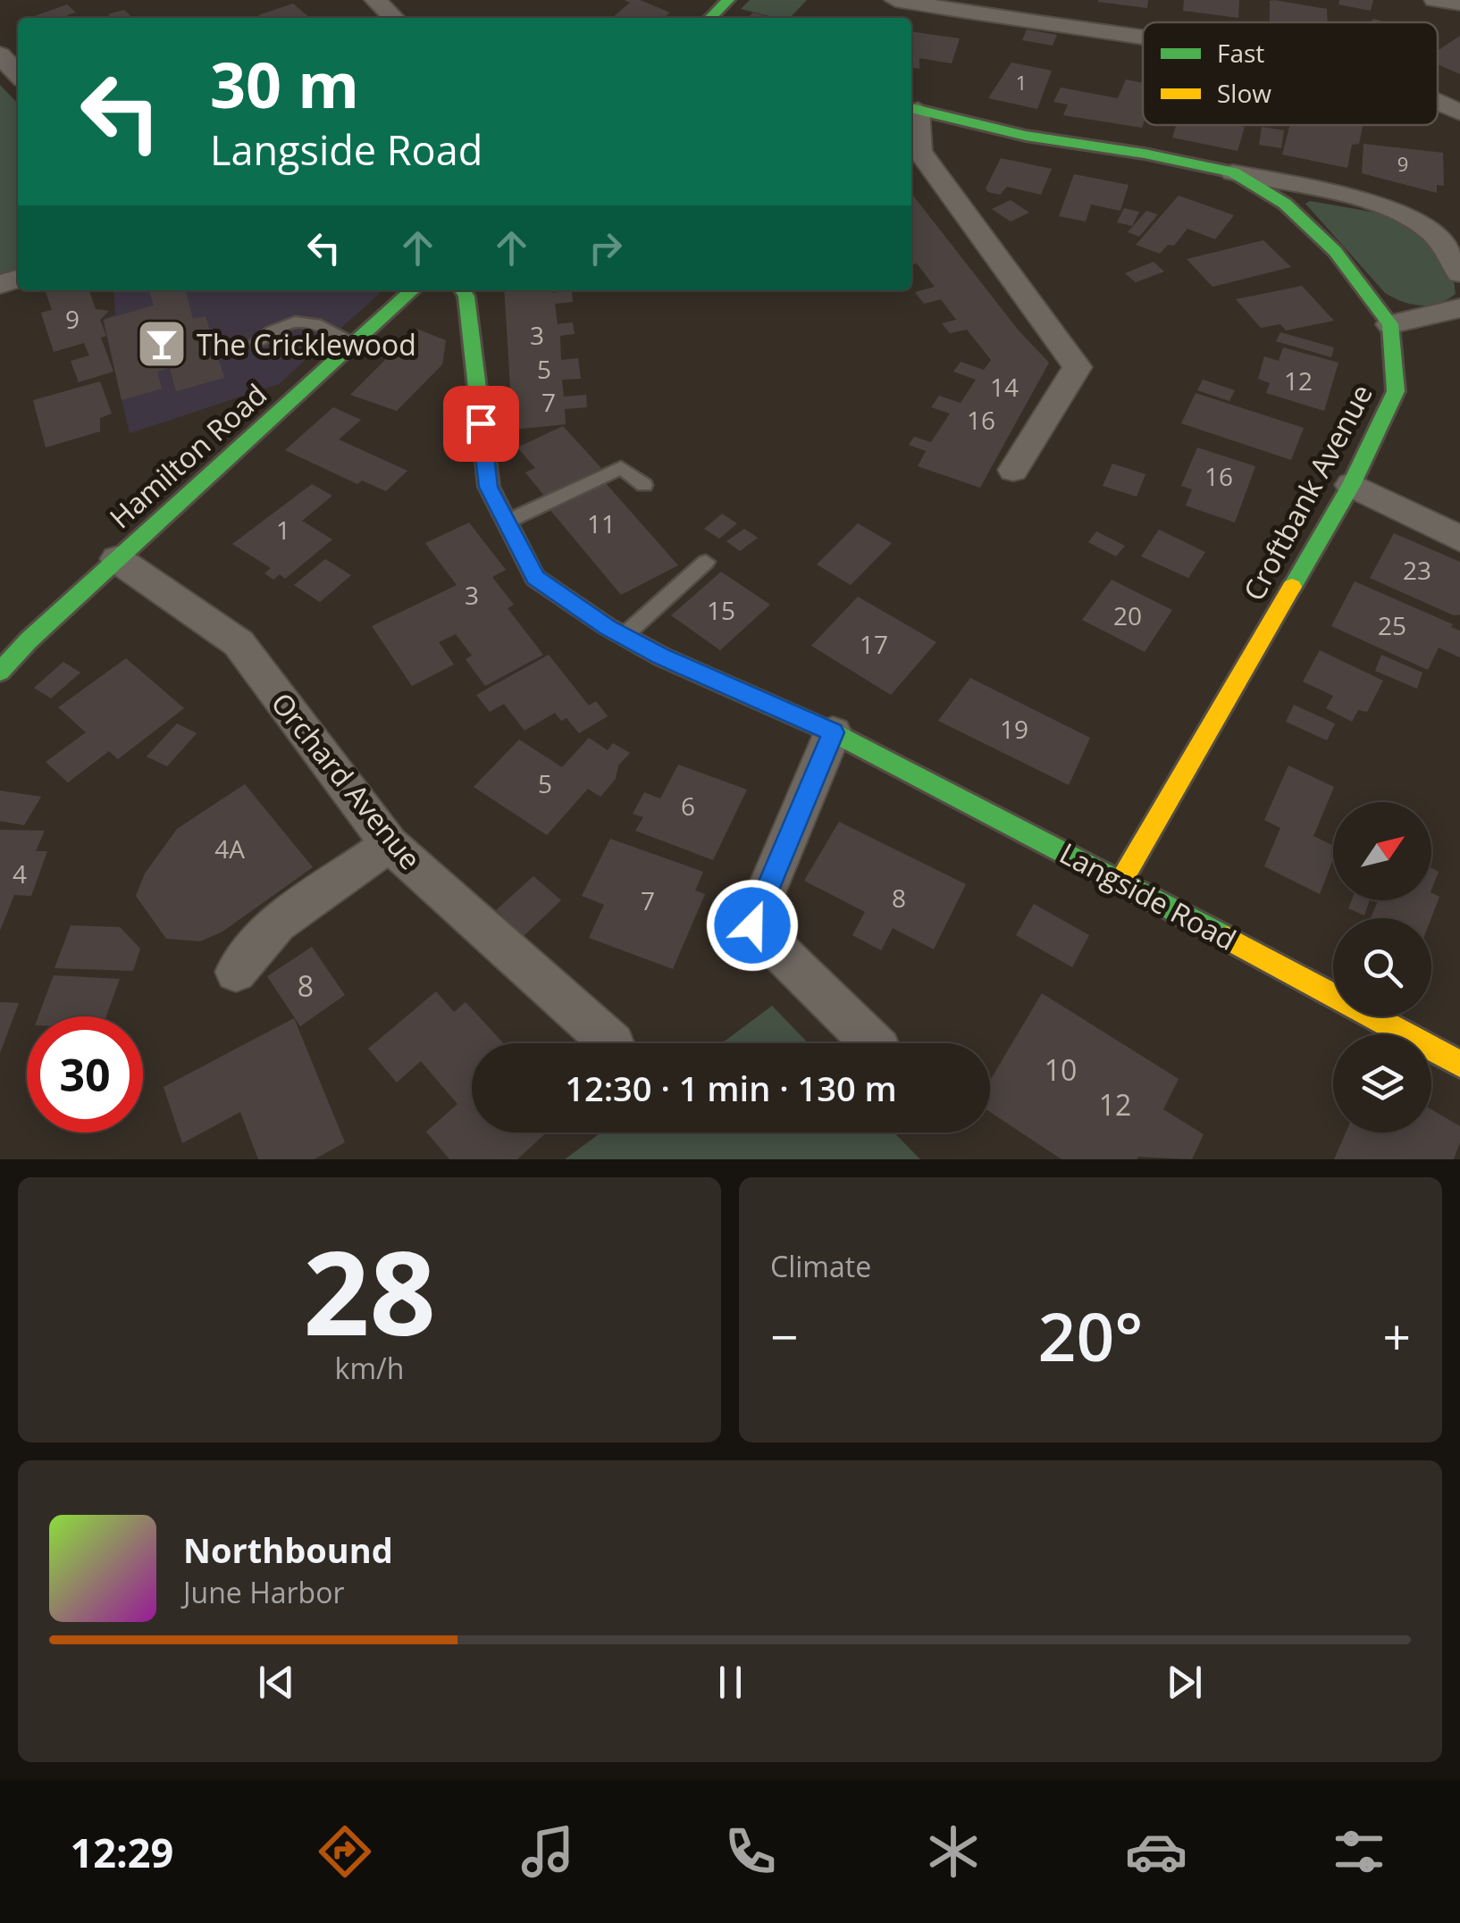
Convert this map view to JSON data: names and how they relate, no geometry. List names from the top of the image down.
{
  "streets": {
    "street": [
      "Hamilton Road",
      "Croftbank Avenue",
      "Orchard Avenue",
      "Langside Road"
    ]
  },
  "crossings": [
    ["Hamilton Road", "Orchard Avenue"],
    ["Croftbank Avenue", "Langside Road"]
  ],
  "places": {
    "bar": ["The Cricklewood"]
  },
  "house_numbers": [
    "1",
    "9",
    "9",
    "3",
    "5",
    "12",
    "14",
    "7",
    "16",
    "16",
    "11",
    "1",
    "23",
    "3",
    "15",
    "20",
    "25",
    "17",
    "19",
    "5",
    "6",
    "4A",
    "4",
    "8",
    "7",
    "8",
    "10",
    "12"
  ],
  "legend": ["Fast", "Slow"],
  "north": "top right",
  "page": {
    "turn": ["30 m", "Langside Road"],
    "limit": "30",
    "trip": "12:30 · 1 min · 130 m",
    "tile": [
      ["28", "km/h"],
      "Climate"
    ],
    "heat": ["−", "20°", "+"],
    "song": ["Northbound", "June Harbor"],
    "tabs": "12:29"
  }
}
